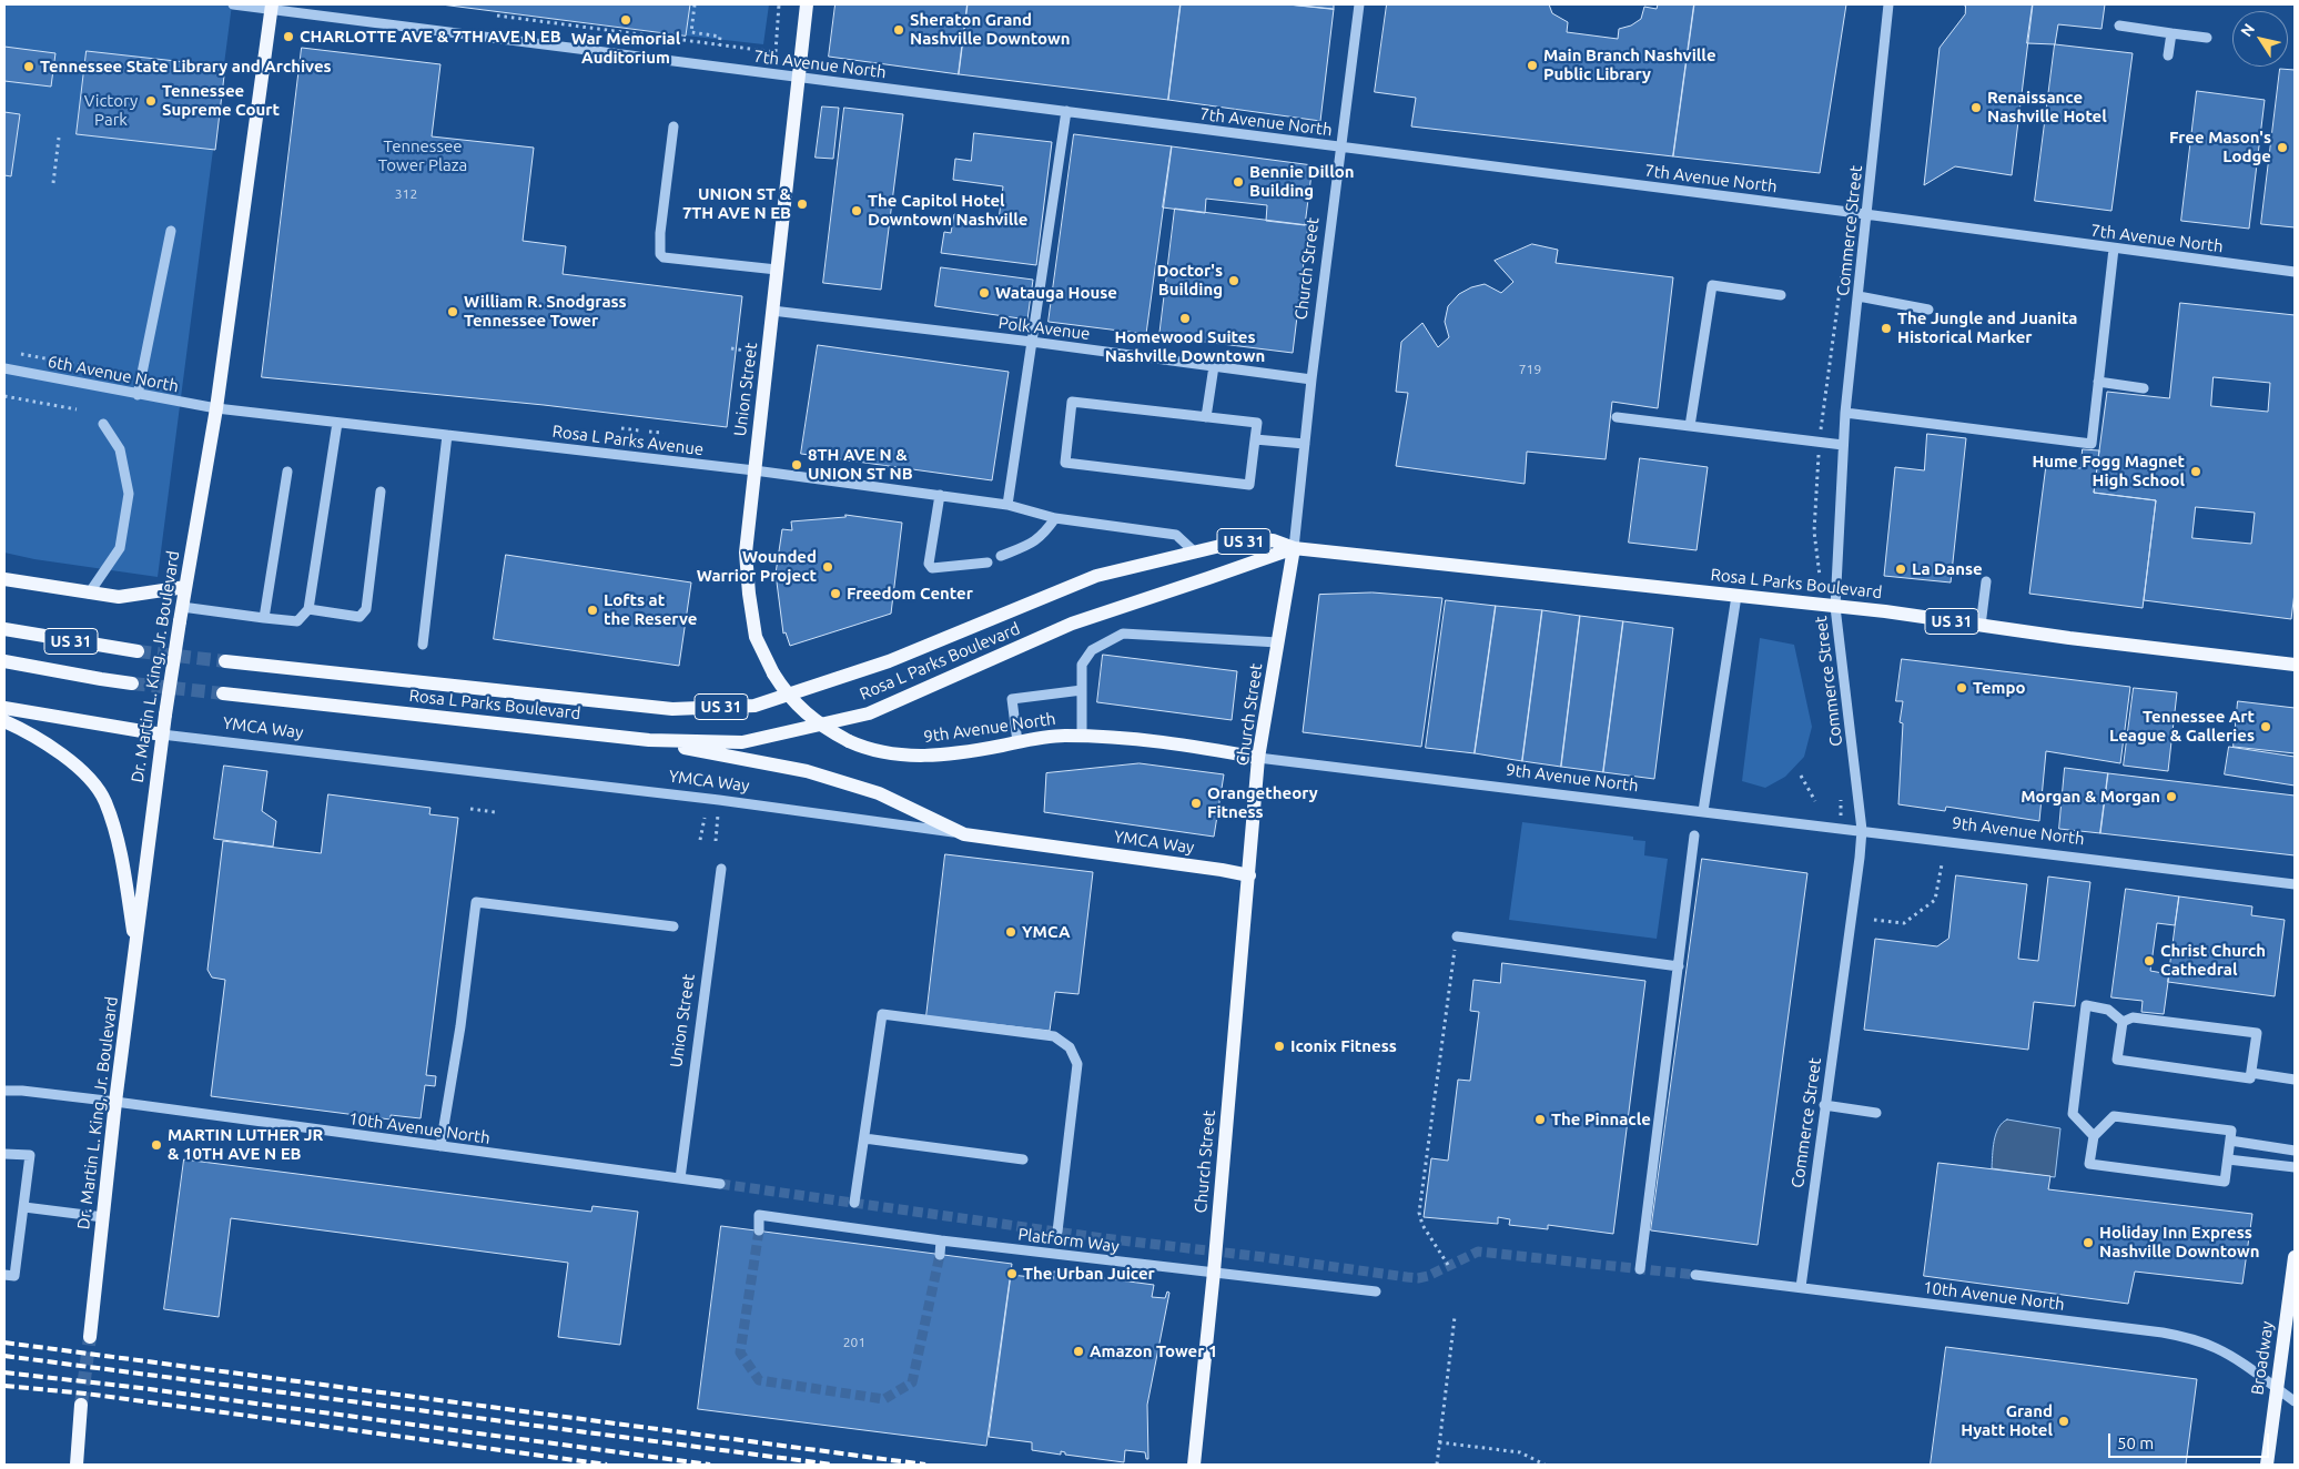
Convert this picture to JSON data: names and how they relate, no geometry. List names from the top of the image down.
{
  "streets": {
    "main road": [
      "Church Street",
      "Union Street",
      "US 31",
      "Rosa L Parks Boulevard",
      "Dr. Martin L. King, Jr. Boulevard",
      "YMCA Way",
      "9th Avenue North",
      "Broadway"
    ],
    "street": [
      "7th Avenue North",
      "Commerce Street",
      "Polk Avenue",
      "6th Avenue North",
      "Rosa L Parks Avenue",
      "10th Avenue North",
      "Platform Way"
    ]
  },
  "crossings": [
    ["7th Avenue North", "Commerce Street"],
    ["7th Avenue North", "Church Street"],
    ["7th Avenue North", "Union Street"],
    ["7th Avenue North", "Dr. Martin L. King, Jr. Boulevard"],
    ["Commerce Street", "Rosa L Parks Boulevard"],
    ["Commerce Street", "9th Avenue North"],
    ["Commerce Street", "10th Avenue North"],
    ["Church Street", "Polk Avenue"],
    ["Church Street", "Rosa L Parks Boulevard"],
    ["Church Street", "YMCA Way"],
    ["Church Street", "9th Avenue North"],
    ["Church Street", "Platform Way"],
    ["Polk Avenue", "Union Street"],
    ["6th Avenue North", "Rosa L Parks Avenue"],
    ["6th Avenue North", "Dr. Martin L. King, Jr. Boulevard"],
    ["Union Street", "Rosa L Parks Avenue"],
    ["Union Street", "9th Avenue North"],
    ["Union Street", "10th Avenue North"],
    ["Rosa L Parks Avenue", "Rosa L Parks Boulevard"],
    ["Rosa L Parks Avenue", "Dr. Martin L. King, Jr. Boulevard"],
    ["Dr. Martin L. King, Jr. Boulevard", "YMCA Way"],
    ["Dr. Martin L. King, Jr. Boulevard", "10th Avenue North"],
    ["10th Avenue North", "Broadway"]
  ],
  "parks": ["Victory Park", "Tennessee Tower Plaza"],
  "places": [
    "War Memorial Auditorium",
    "Sheraton Grand Nashville Downtown",
    "CHARLOTTE AVE & 7TH AVE N EB",
    "Main Branch Nashville Public Library",
    "Tennessee State Library and Archives",
    "Tennessee Supreme Court",
    "Renaissance Nashville Hotel",
    "Free Mason's Lodge",
    "Bennie Dillon Building",
    "UNION ST & 7TH AVE N EB",
    "The Capitol Hotel Downtown Nashville",
    "Doctor's Building",
    "Watauga House",
    "William R. Snodgrass Tennessee Tower",
    "Homewood Suites Nashville Downtown",
    "The Jungle and Juanita Historical Marker",
    "8TH AVE N & UNION ST NB",
    "Hume Fogg Magnet High School",
    "Wounded Warrior Project",
    "La Danse",
    "Freedom Center",
    "Lofts at the Reserve",
    "Tempo",
    "Tennessee Art League & Galleries",
    "Morgan & Morgan",
    "Orangetheory Fitness",
    "YMCA",
    "Christ Church Cathedral",
    "Iconix Fitness",
    "The Pinnacle",
    "MARTIN LUTHER JR & 10TH AVE N EB",
    "Holiday Inn Express Nashville Downtown",
    "The Urban Juicer",
    "Amazon Tower 1",
    "Grand Hyatt Hotel"
  ],
  "house_numbers": ["312", "719", "201"],
  "scale_bar": "50 m",
  "north": "top left"
}
